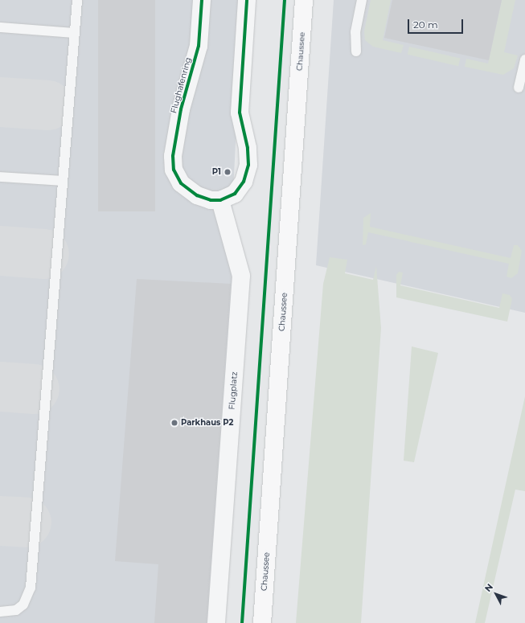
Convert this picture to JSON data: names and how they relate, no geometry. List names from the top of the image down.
{
  "streets": {
    "main road": ["Chaussee"],
    "street": ["Flughafenring", "Flugplatz"]
  },
  "crossings": [
    ["Flughafenring", "Flugplatz"]
  ],
  "places": ["P1", "Parkhaus P2"],
  "scale_bar": "20 m",
  "north": "top left"
}
